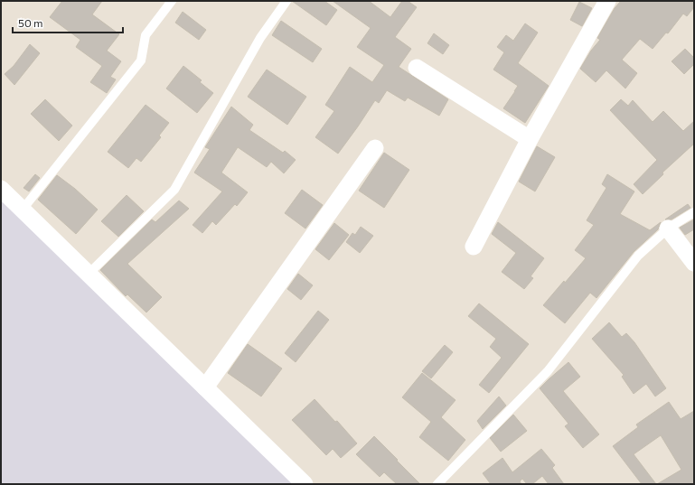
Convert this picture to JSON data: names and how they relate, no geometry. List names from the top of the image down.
{
  "scale_bar": "50 m"
}
